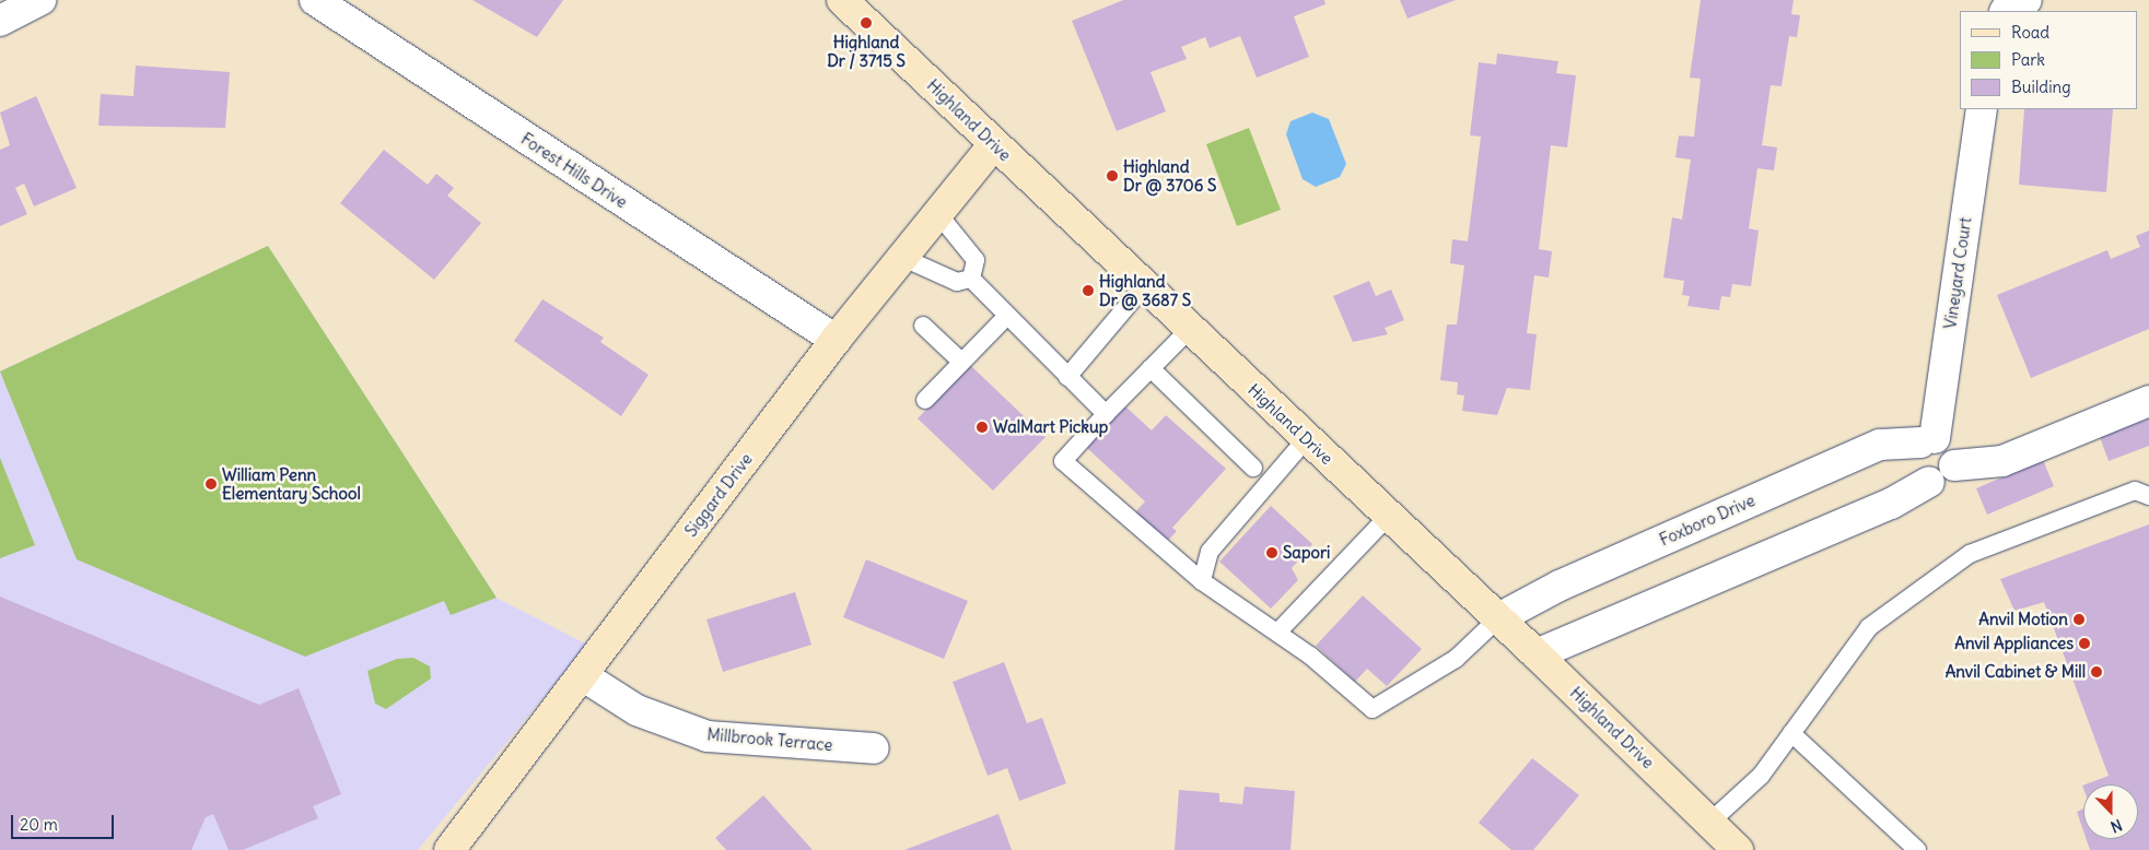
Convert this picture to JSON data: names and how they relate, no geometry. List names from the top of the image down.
{
  "streets": {
    "main road": ["Highland Drive", "Siggard Drive"],
    "street": [
      "Forest Hills Drive",
      "Vineyard Court",
      "Foxboro Drive",
      "Millbrook Terrace"
    ]
  },
  "crossings": [
    ["Highland Drive", "Siggard Drive"],
    ["Highland Drive", "Foxboro Drive"],
    ["Forest Hills Drive", "Siggard Drive"],
    ["Vineyard Court", "Foxboro Drive"],
    ["Siggard Drive", "Millbrook Terrace"]
  ],
  "places": [
    "Highland Dr / 3715 S",
    "Highland Dr @ 3706 S",
    "Highland Dr @ 3687 S",
    "WalMart Pickup",
    "William Penn Elementary School",
    "Sapori",
    "Anvil Motion",
    "Anvil Appliances",
    "Anvil Cabinet & Mill"
  ],
  "legend": ["Road", "Park", "Building"],
  "scale_bar": "20 m",
  "north": "bottom"
}
